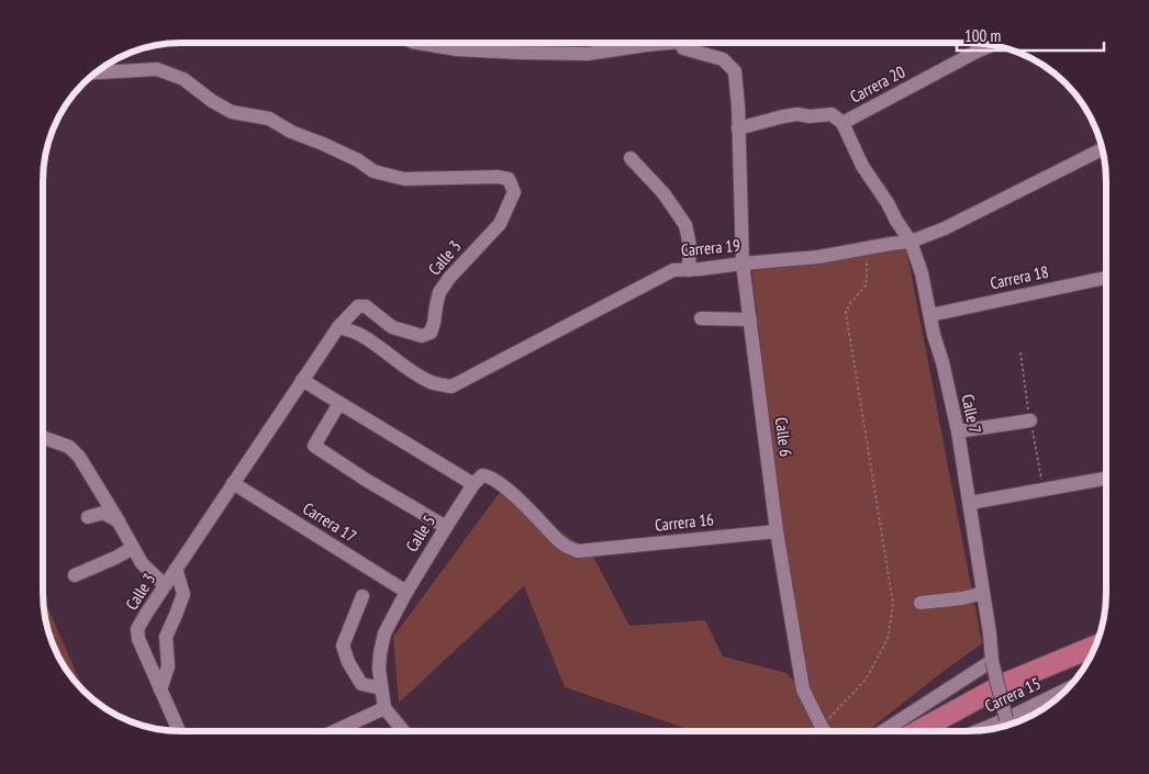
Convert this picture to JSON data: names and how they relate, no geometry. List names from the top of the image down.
{
  "streets": {
    "street": [
      "Carrera 20",
      "Carrera 19",
      "Calle 3",
      "Carrera 18",
      "Calle 7",
      "Calle 6",
      "Carrera 17",
      "Carrera 16",
      "Calle 5",
      "Carrera 15"
    ]
  },
  "crossings": [
    ["Carrera 20", "Calle 7"],
    ["Carrera 20", "Calle 6"],
    ["Carrera 19", "Calle 3"],
    ["Carrera 19", "Calle 7"],
    ["Carrera 19", "Calle 6"],
    ["Calle 3", "Carrera 17"],
    ["Carrera 18", "Calle 7"],
    ["Calle 7", "Carrera 15"],
    ["Calle 6", "Carrera 16"],
    ["Carrera 17", "Calle 5"],
    ["Carrera 16", "Calle 5"]
  ],
  "scale_bar": "100 m"
}
